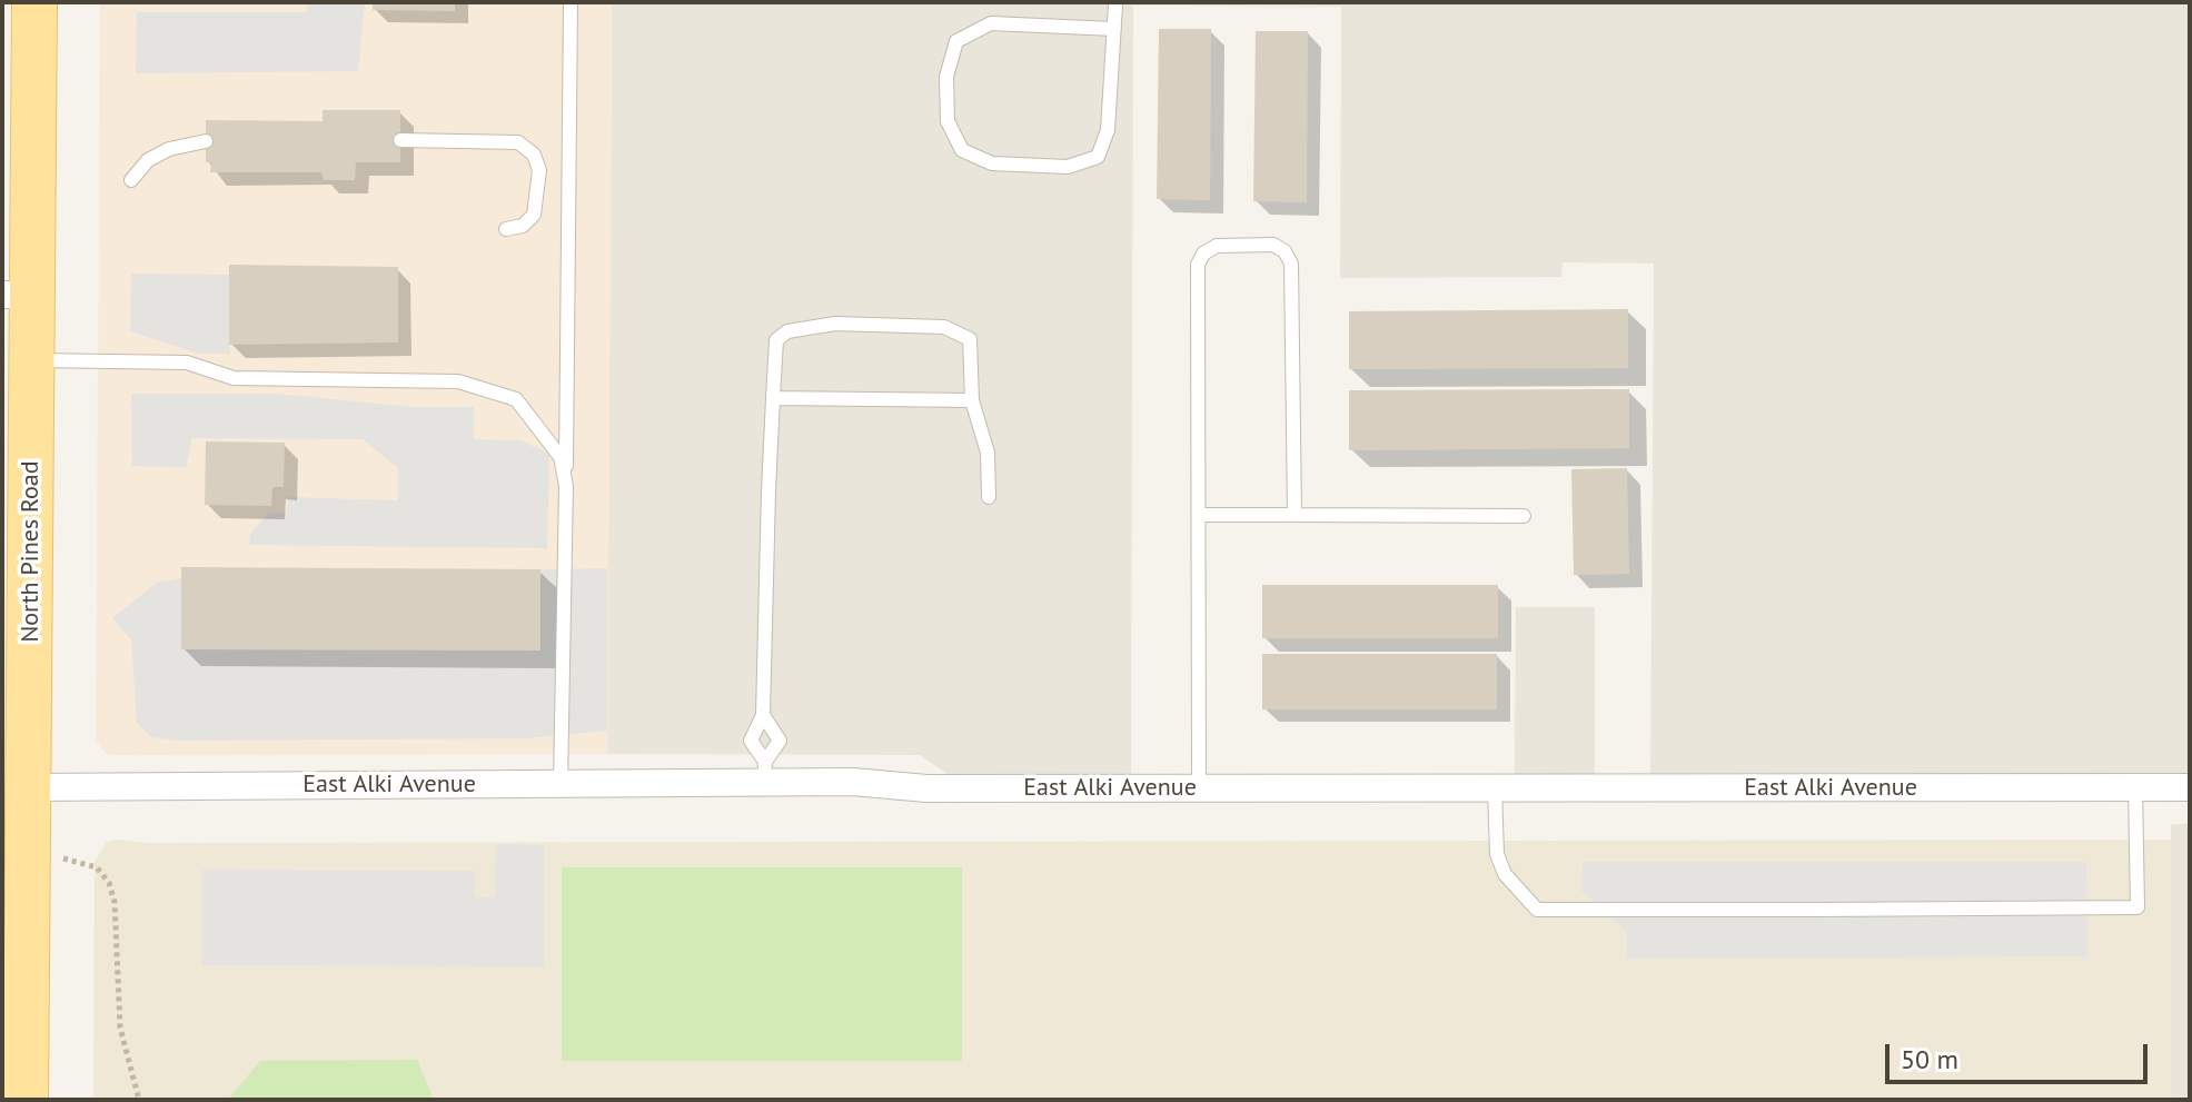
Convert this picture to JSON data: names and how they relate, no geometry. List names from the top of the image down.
{
  "streets": {
    "main road": ["North Pines Road"],
    "street": ["East Alki Avenue"]
  },
  "crossings": [
    ["North Pines Road", "East Alki Avenue"]
  ],
  "scale_bar": "50 m"
}
